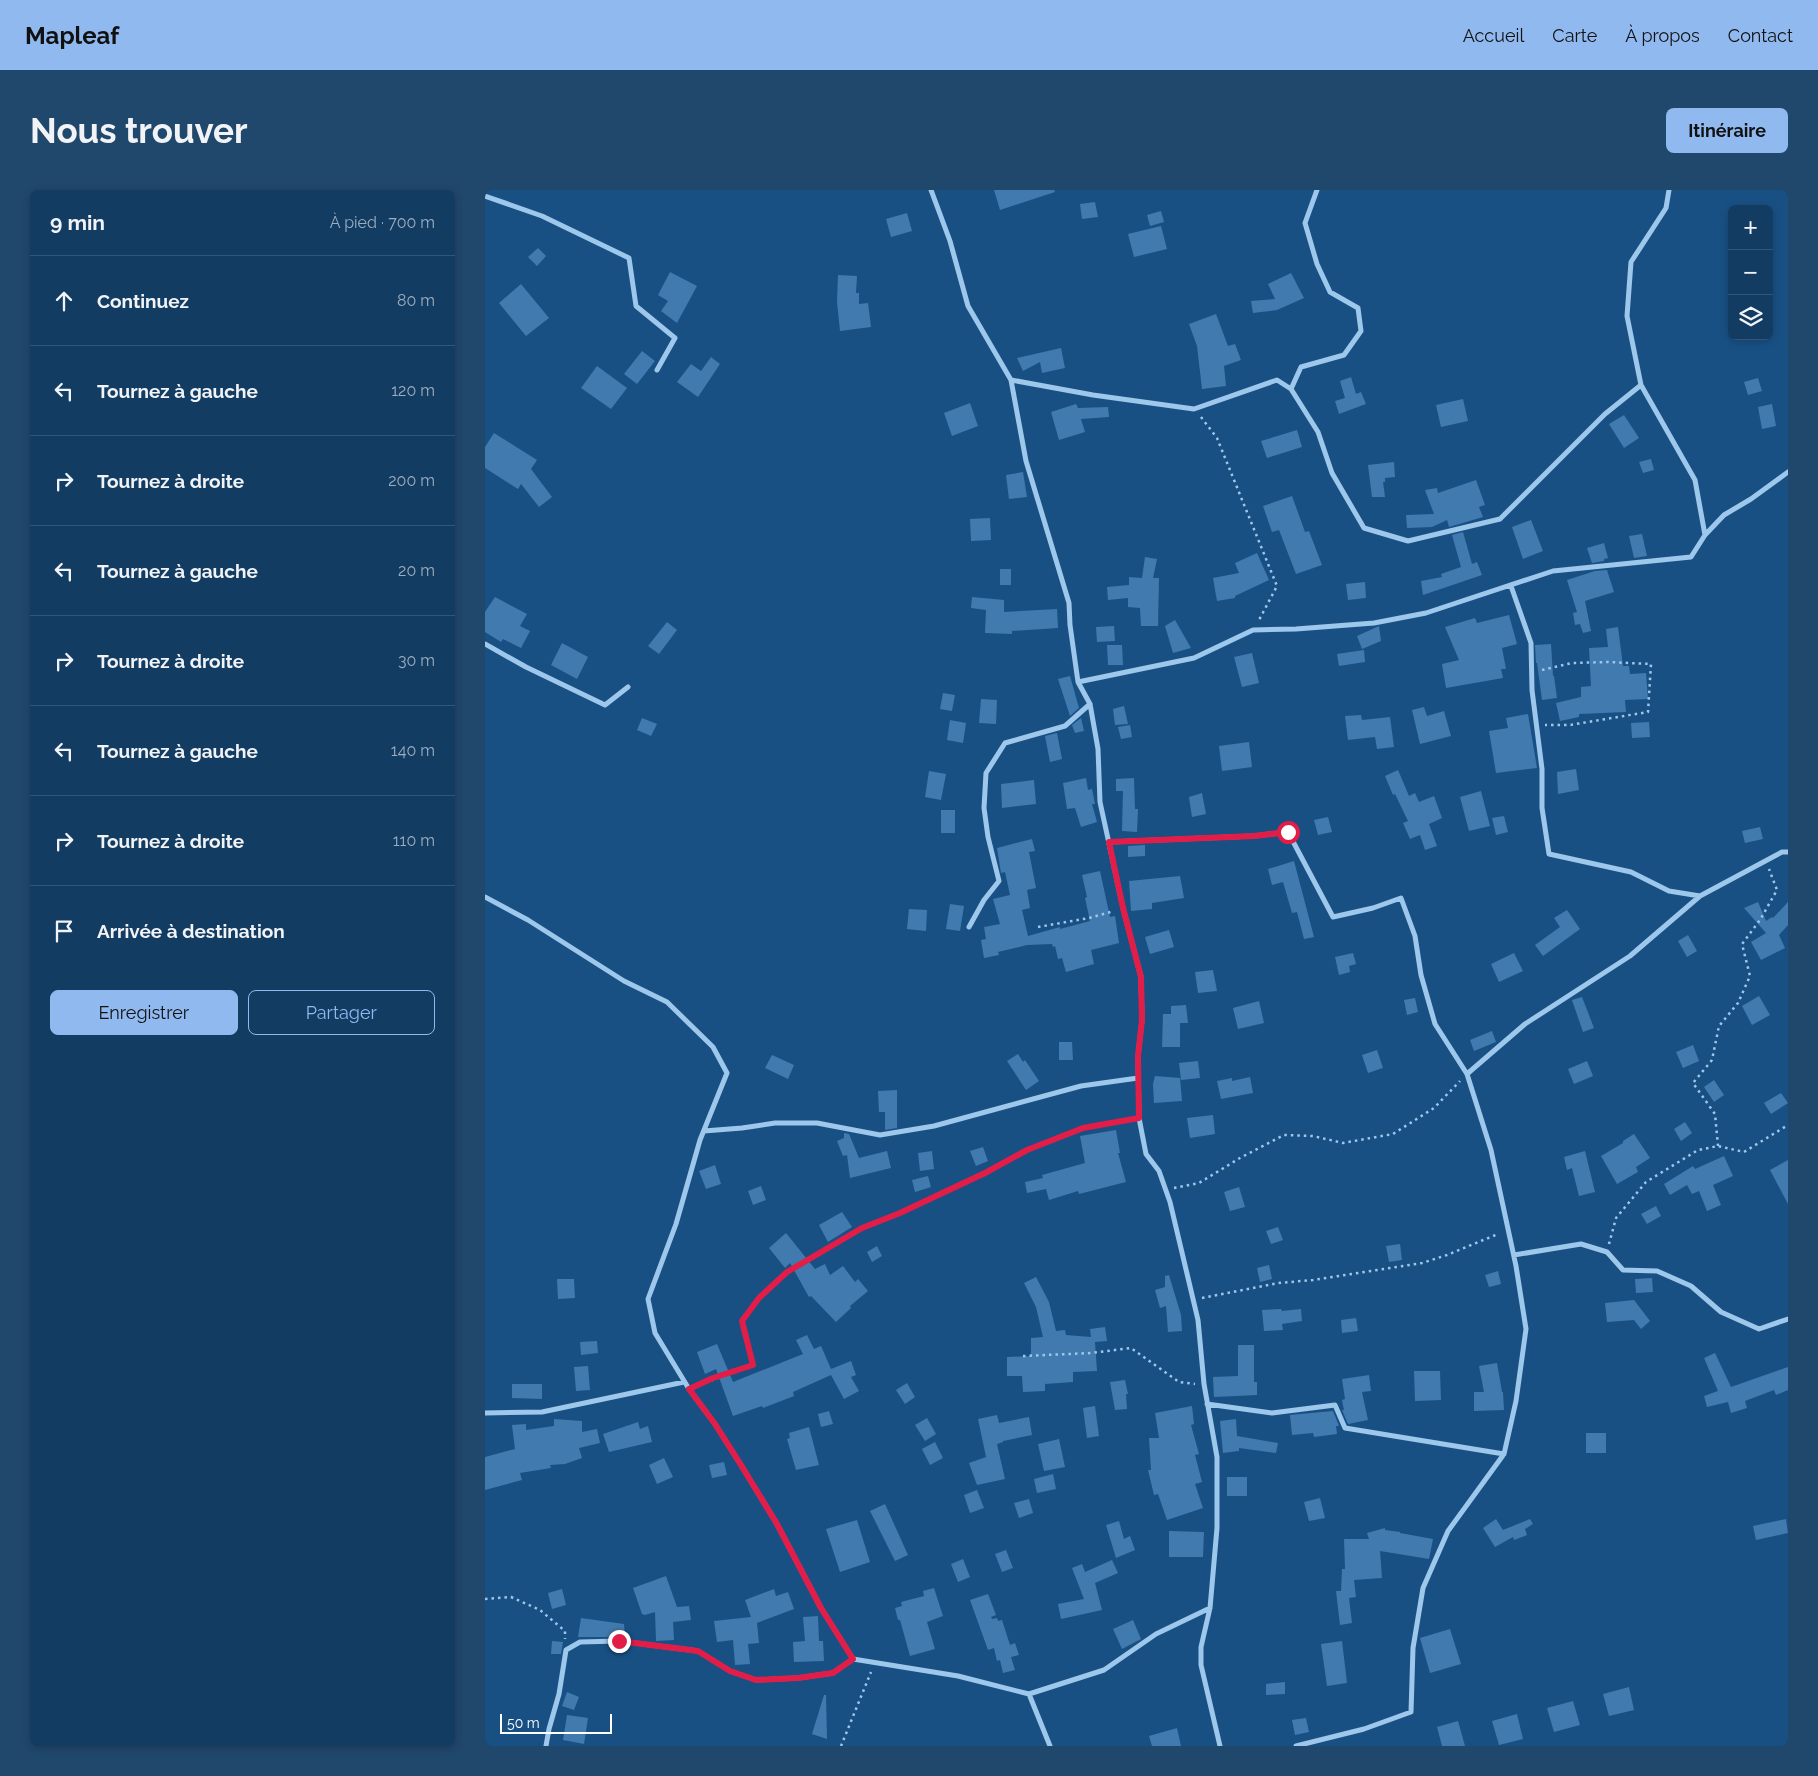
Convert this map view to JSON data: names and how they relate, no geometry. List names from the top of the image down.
{
  "scale_bar": "50 m",
  "page": {
    "header": "Mapleaf",
    "nav": [
      "Accueil",
      "Carte",
      "À propos",
      "Contact"
    ],
    "buttons": [
      "Itinéraire",
      ["Enregistrer", "Partager"]
    ],
    "title": "Nous trouver",
    "heading": ["9 min", "À pied · 700 m"],
    "map_buttons": ["+", "−"],
    "list": [
      ["Continuez", "80 m"],
      ["Tournez à gauche", "120 m"],
      ["Tournez à droite", "200 m"],
      ["Tournez à gauche", "20 m"],
      ["Tournez à droite", "30 m"],
      ["Tournez à gauche", "140 m"],
      ["Tournez à droite", "110 m"],
      "Arrivée à destination"
    ],
    "scale": "50 m"
  }
}
